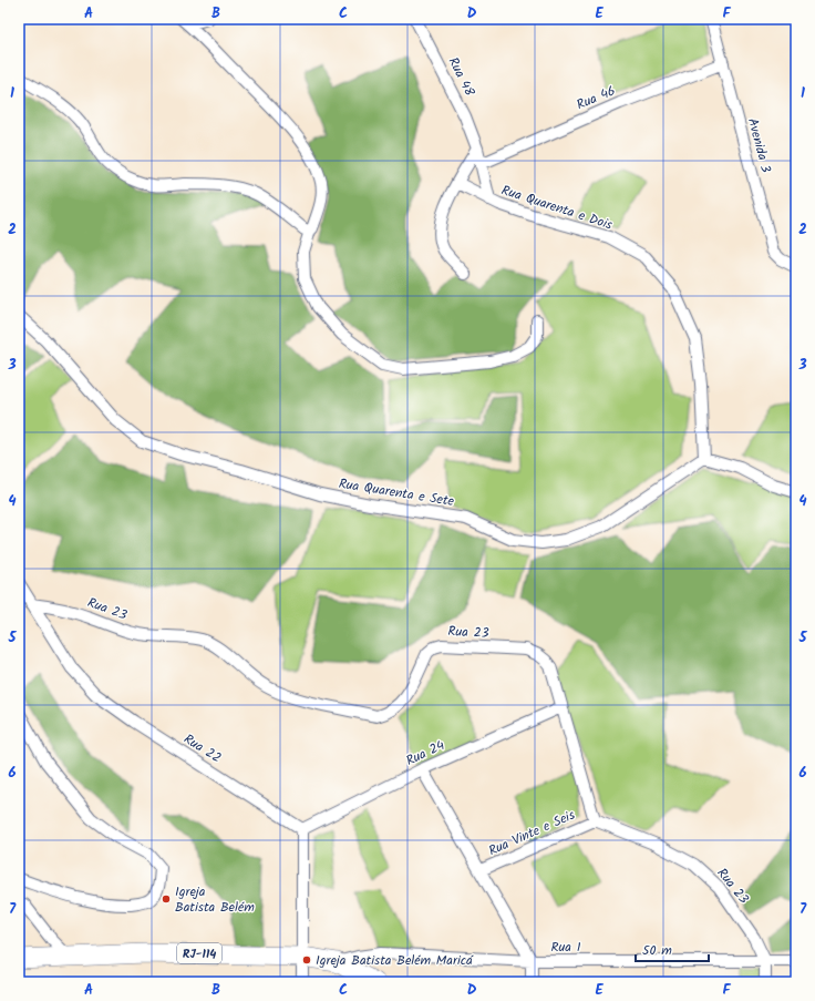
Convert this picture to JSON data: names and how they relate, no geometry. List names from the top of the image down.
{
  "streets": {
    "main road": ["RJ-114"],
    "street": [
      "Rua 48",
      "Rua 46",
      "Avenida 3",
      "Rua Quarenta e Dois",
      "Rua Quarenta e Sete",
      "Rua 23",
      "Rua 22",
      "Rua 24",
      "Rua Vinte e Seis",
      "Rua 1"
    ]
  },
  "crossings": [
    ["Rua 48", "Rua 46"],
    ["Rua 48", "Rua Quarenta e Dois"],
    ["Rua 46", "Avenida 3"],
    ["Rua Quarenta e Dois", "Rua Quarenta e Sete"],
    ["Rua 23", "Rua 22"],
    ["Rua 23", "Rua 24"],
    ["Rua 23", "Rua Vinte e Seis"],
    ["Rua 23", "Rua 1"],
    ["Rua 22", "Rua 24"],
    ["Rua 1", "RJ-114"]
  ],
  "places": ["Igreja Batista Belém", "Igreja Batista Belém Maricá"],
  "scale_bar": "50 m",
  "grid": {
    "columns": [
      "A",
      "B",
      "C",
      "D",
      "E",
      "F"
    ],
    "rows": [
      "1",
      "2",
      "3",
      "4",
      "5",
      "6",
      "7"
    ]
  }
}
